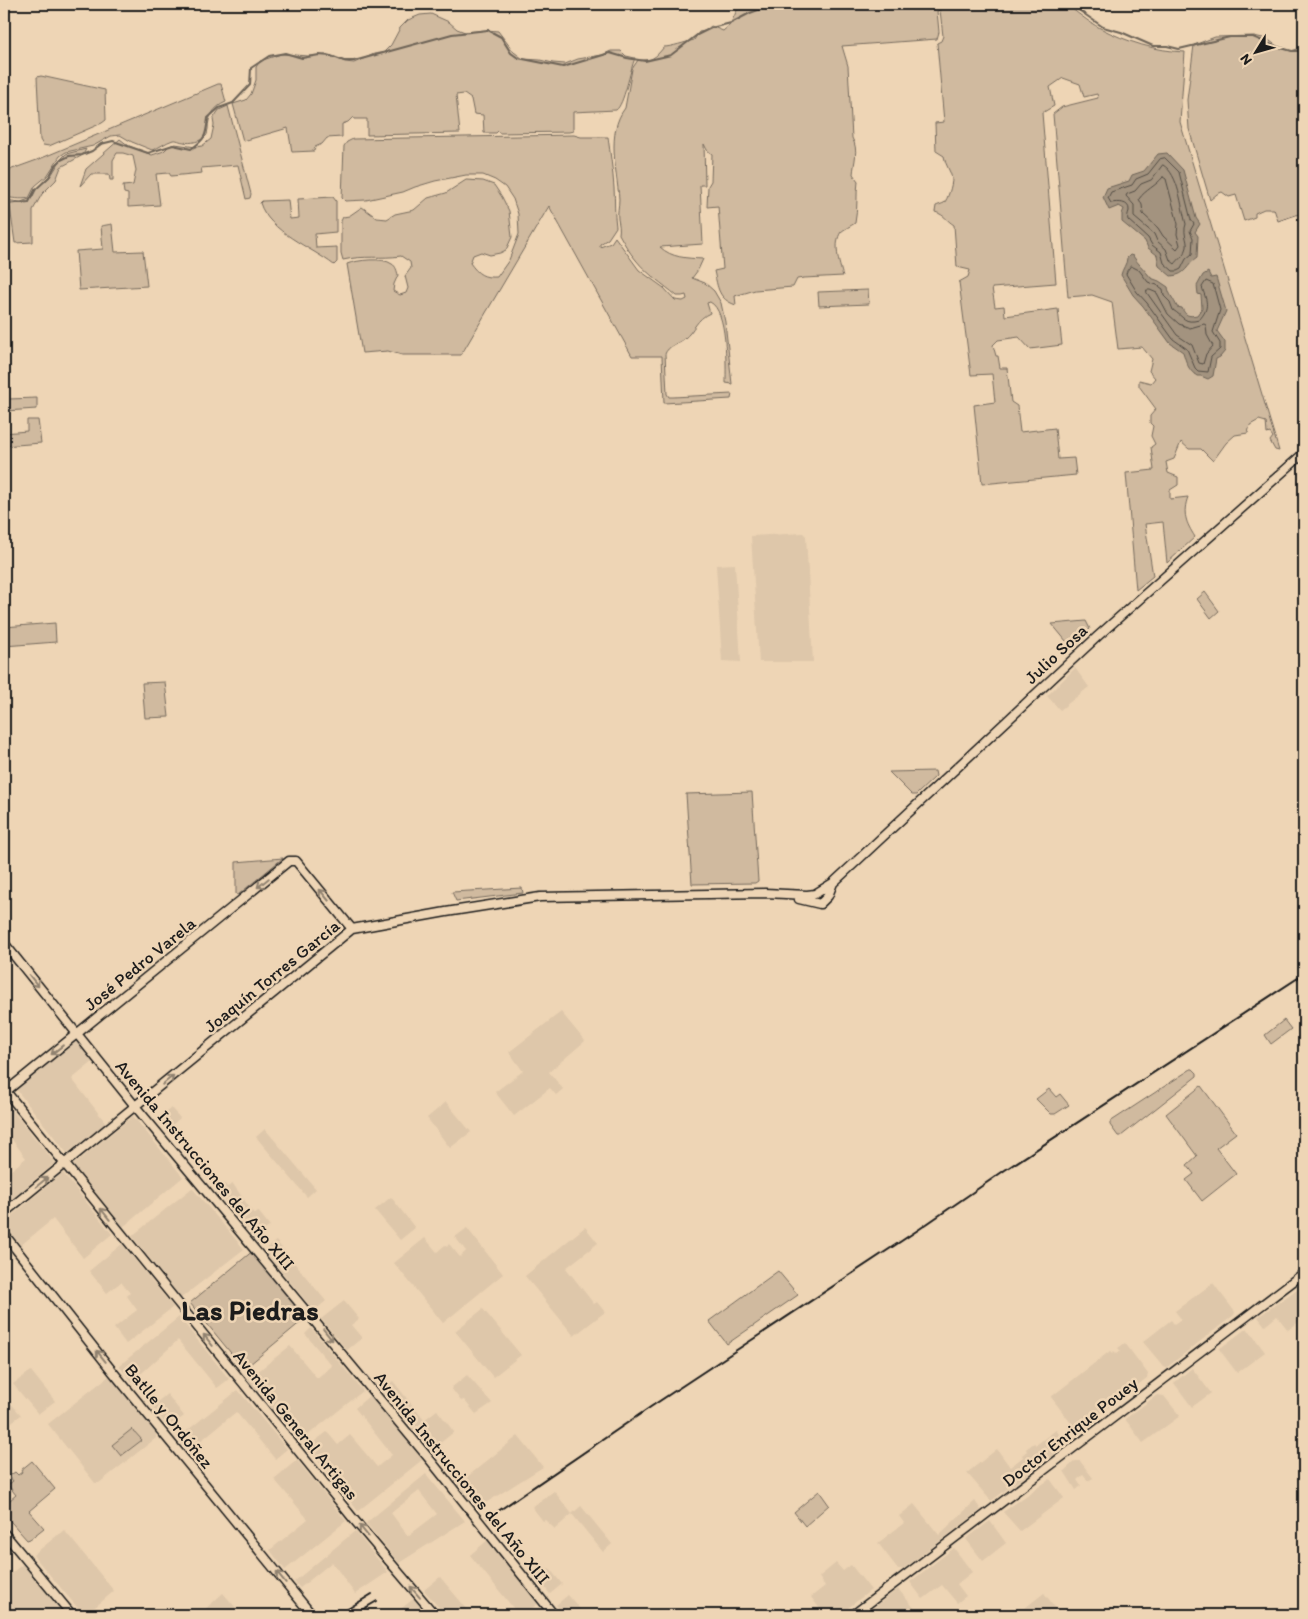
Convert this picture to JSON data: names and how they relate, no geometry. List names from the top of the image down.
{
  "streets": {
    "street": [
      "Julio Sosa",
      "José Pedro Varela",
      "Joaquín Torres García",
      "Avenida Instrucciones del Año XIII",
      "Batlle y Ordóñez",
      "Avenida General Artigas",
      "Doctor Enrique Pouey"
    ]
  },
  "crossings": [
    ["Julio Sosa", "Joaquín Torres García"],
    ["José Pedro Varela", "Joaquín Torres García"],
    ["José Pedro Varela", "Avenida Instrucciones del Año XIII"],
    ["José Pedro Varela", "Avenida General Artigas"],
    ["Joaquín Torres García", "Avenida Instrucciones del Año XIII"],
    ["Joaquín Torres García", "Avenida General Artigas"]
  ],
  "one_way": [
    "José Pedro Varela",
    "Joaquín Torres García",
    "Avenida Instrucciones del Año XIII",
    "Batlle y Ordóñez",
    "Avenida General Artigas"
  ],
  "districts": ["Las Piedras"],
  "north": "bottom left"
}
